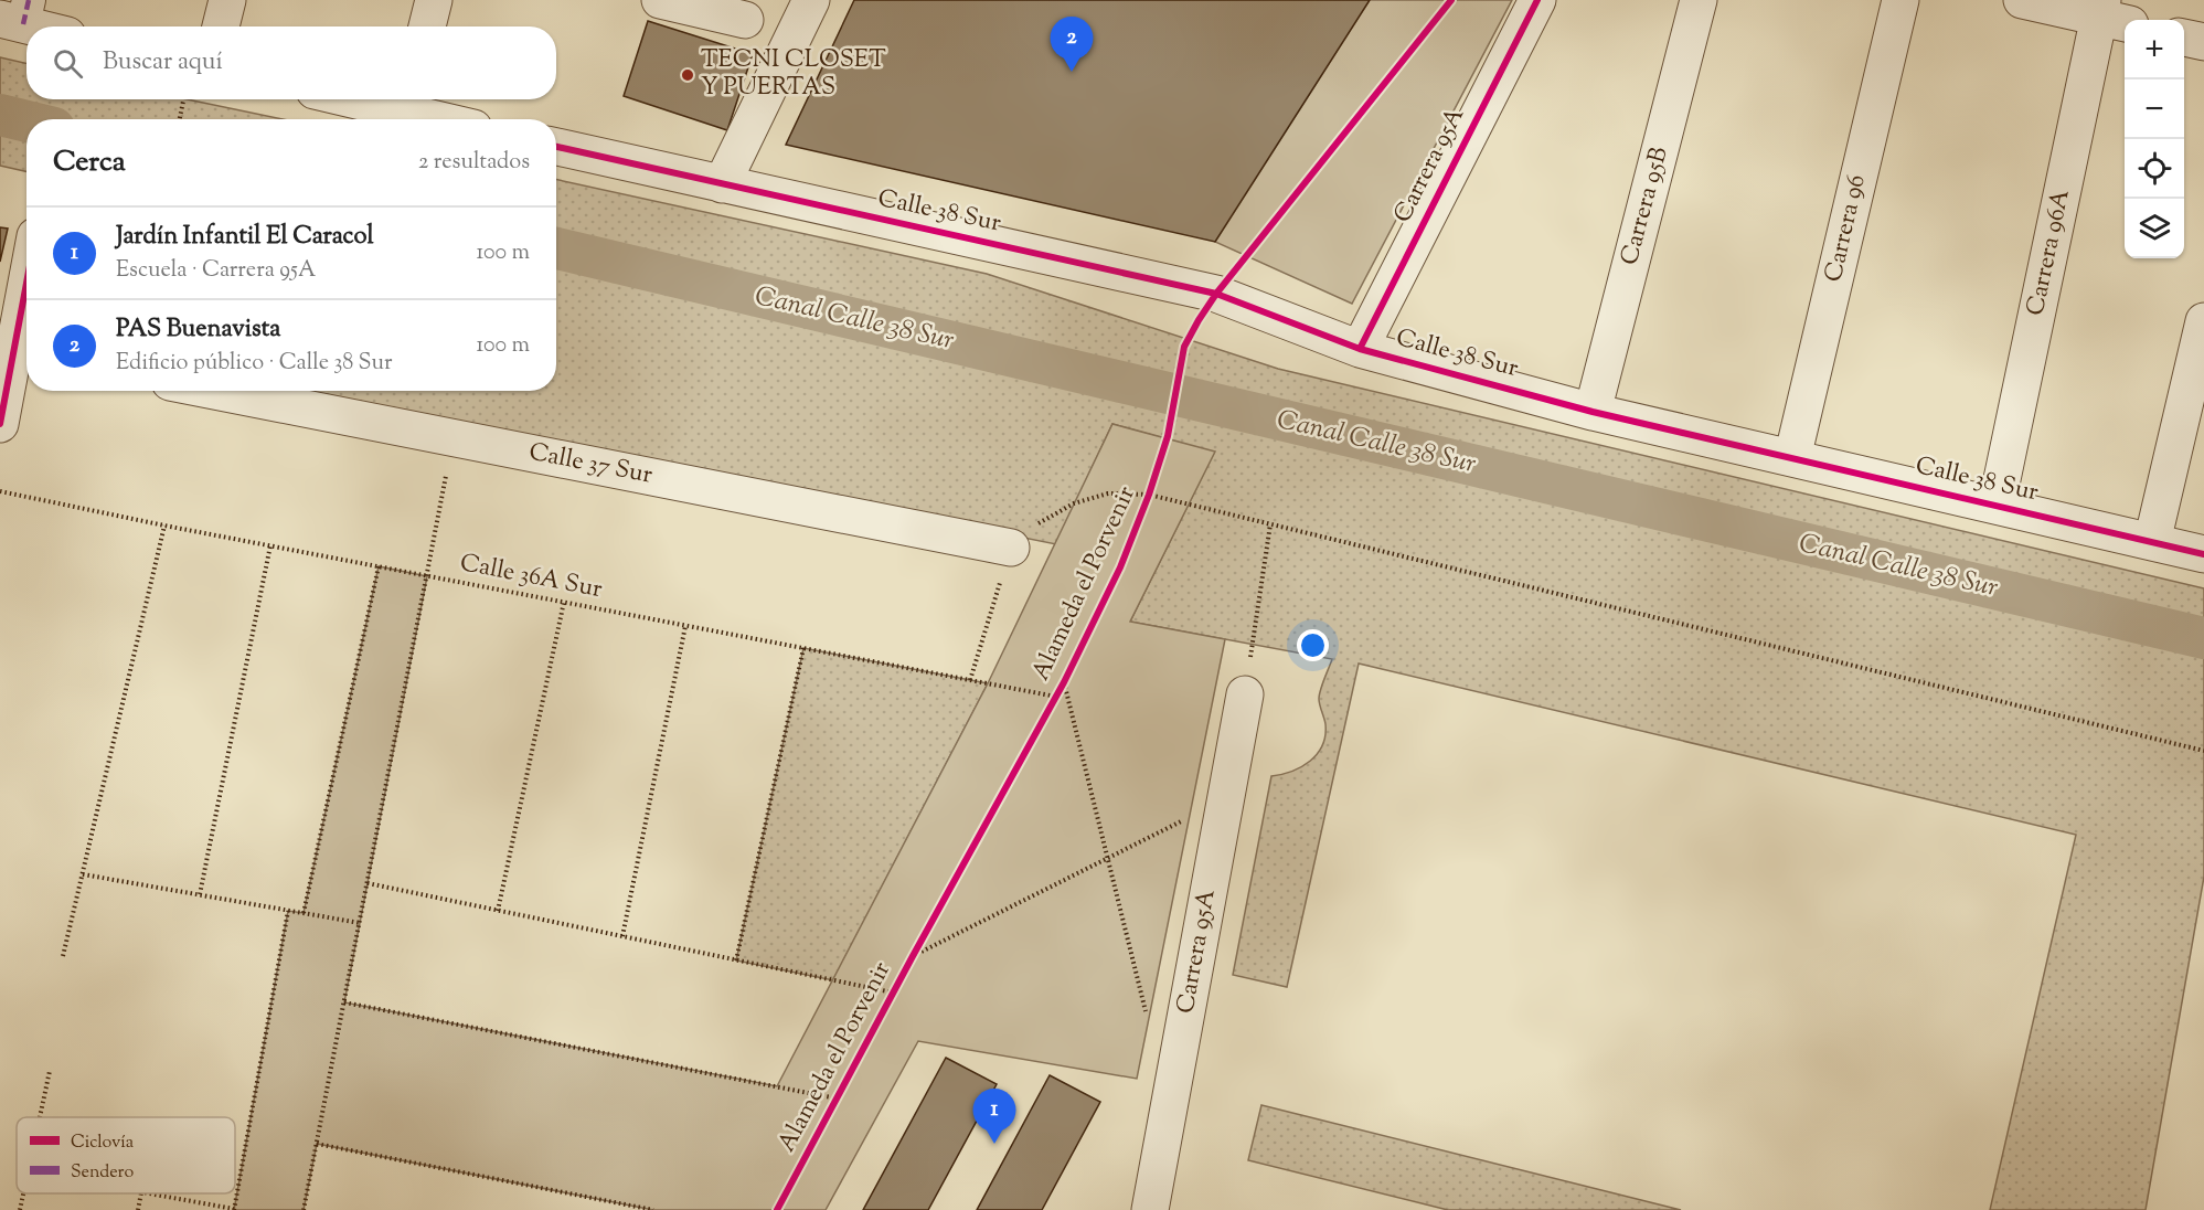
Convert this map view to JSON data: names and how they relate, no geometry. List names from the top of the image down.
{
  "streets": {
    "street": [
      "Carrera 95A",
      "Carrera 95B",
      "Calle 38 Sur",
      "Carrera 96",
      "Carrera 96A",
      "Calle 37 Sur"
    ],
    "path": ["Calle 36A Sur"],
    "cycle path": ["Alameda el Porvenir"]
  },
  "crossings": [
    ["Carrera 95A", "Calle 38 Sur"],
    ["Carrera 95B", "Calle 38 Sur"],
    ["Calle 38 Sur", "Carrera 96"],
    ["Calle 38 Sur", "Carrera 96A"],
    ["Calle 36A Sur", "Alameda el Porvenir"]
  ],
  "water": ["Canal Calle 38 Sur"],
  "places": ["TECNI CLOSET Y PUERTAS"],
  "legend": ["Ciclovía", "Sendero"],
  "page": {
    "pins": ["2", "1"],
    "map_buttons": ["+", "−"],
    "search": "Buscar aquí",
    "heading": ["Cerca", "2 resultados"],
    "list": [
      {
        "mark": "1",
        "name": "Jardín Infantil El Caracol",
        "note": "Escuela · Carrera 95A",
        "value": "100 m"
      },
      {
        "mark": "2",
        "name": "PAS Buenavista",
        "note": "Edificio público · Calle 38 Sur",
        "value": "100 m"
      }
    ]
  }
}
